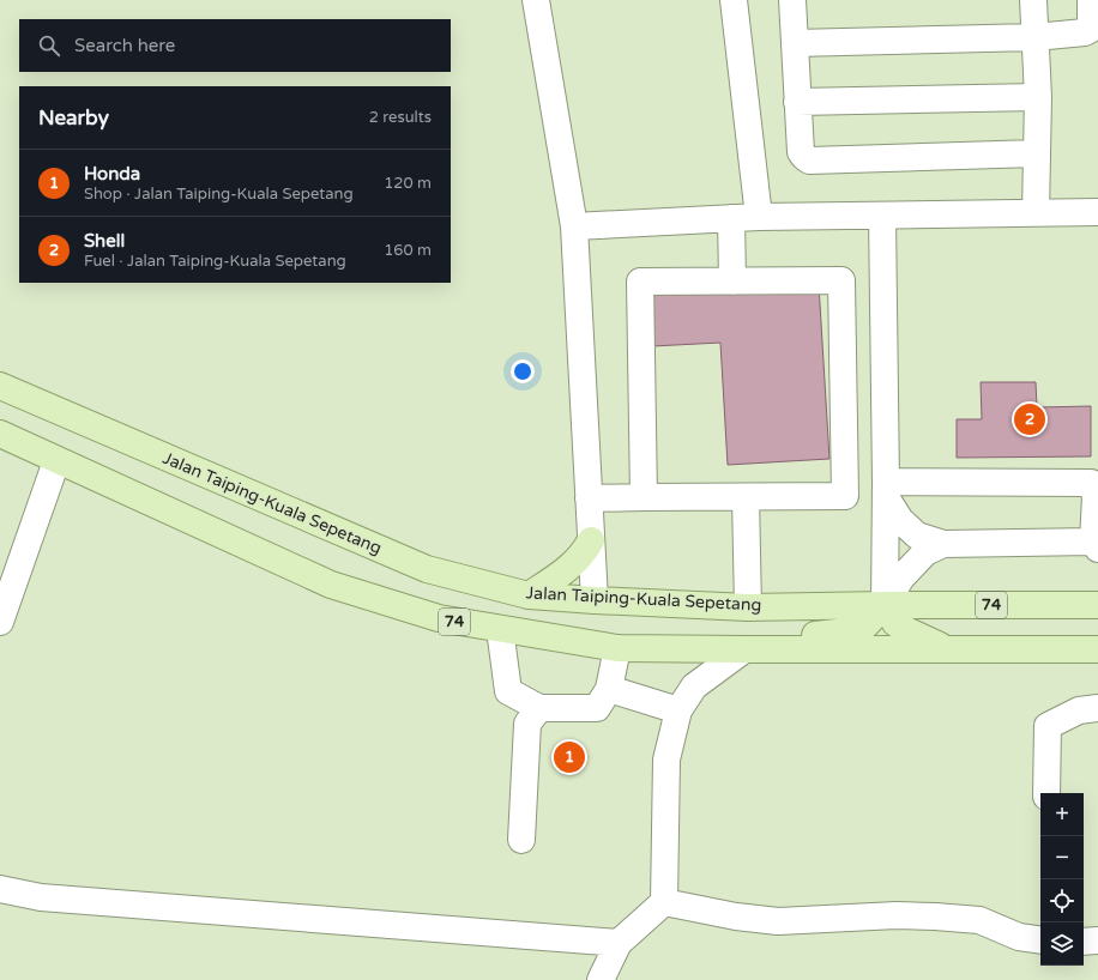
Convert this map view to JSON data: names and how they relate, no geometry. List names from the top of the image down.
{
  "streets": {
    "main road": ["Jalan Taiping-Kuala Sepetang", "74"]
  },
  "page": {
    "search": "Search here",
    "heading": ["Nearby", "2 results"],
    "list": [
      {
        "mark": "1",
        "name": "Honda",
        "note": "Shop · Jalan Taiping-Kuala Sepetang",
        "value": "120 m"
      },
      {
        "mark": "2",
        "name": "Shell",
        "note": "Fuel · Jalan Taiping-Kuala Sepetang",
        "value": "160 m"
      }
    ],
    "pins": ["2", "1"],
    "map_buttons": ["+", "−"]
  }
}
